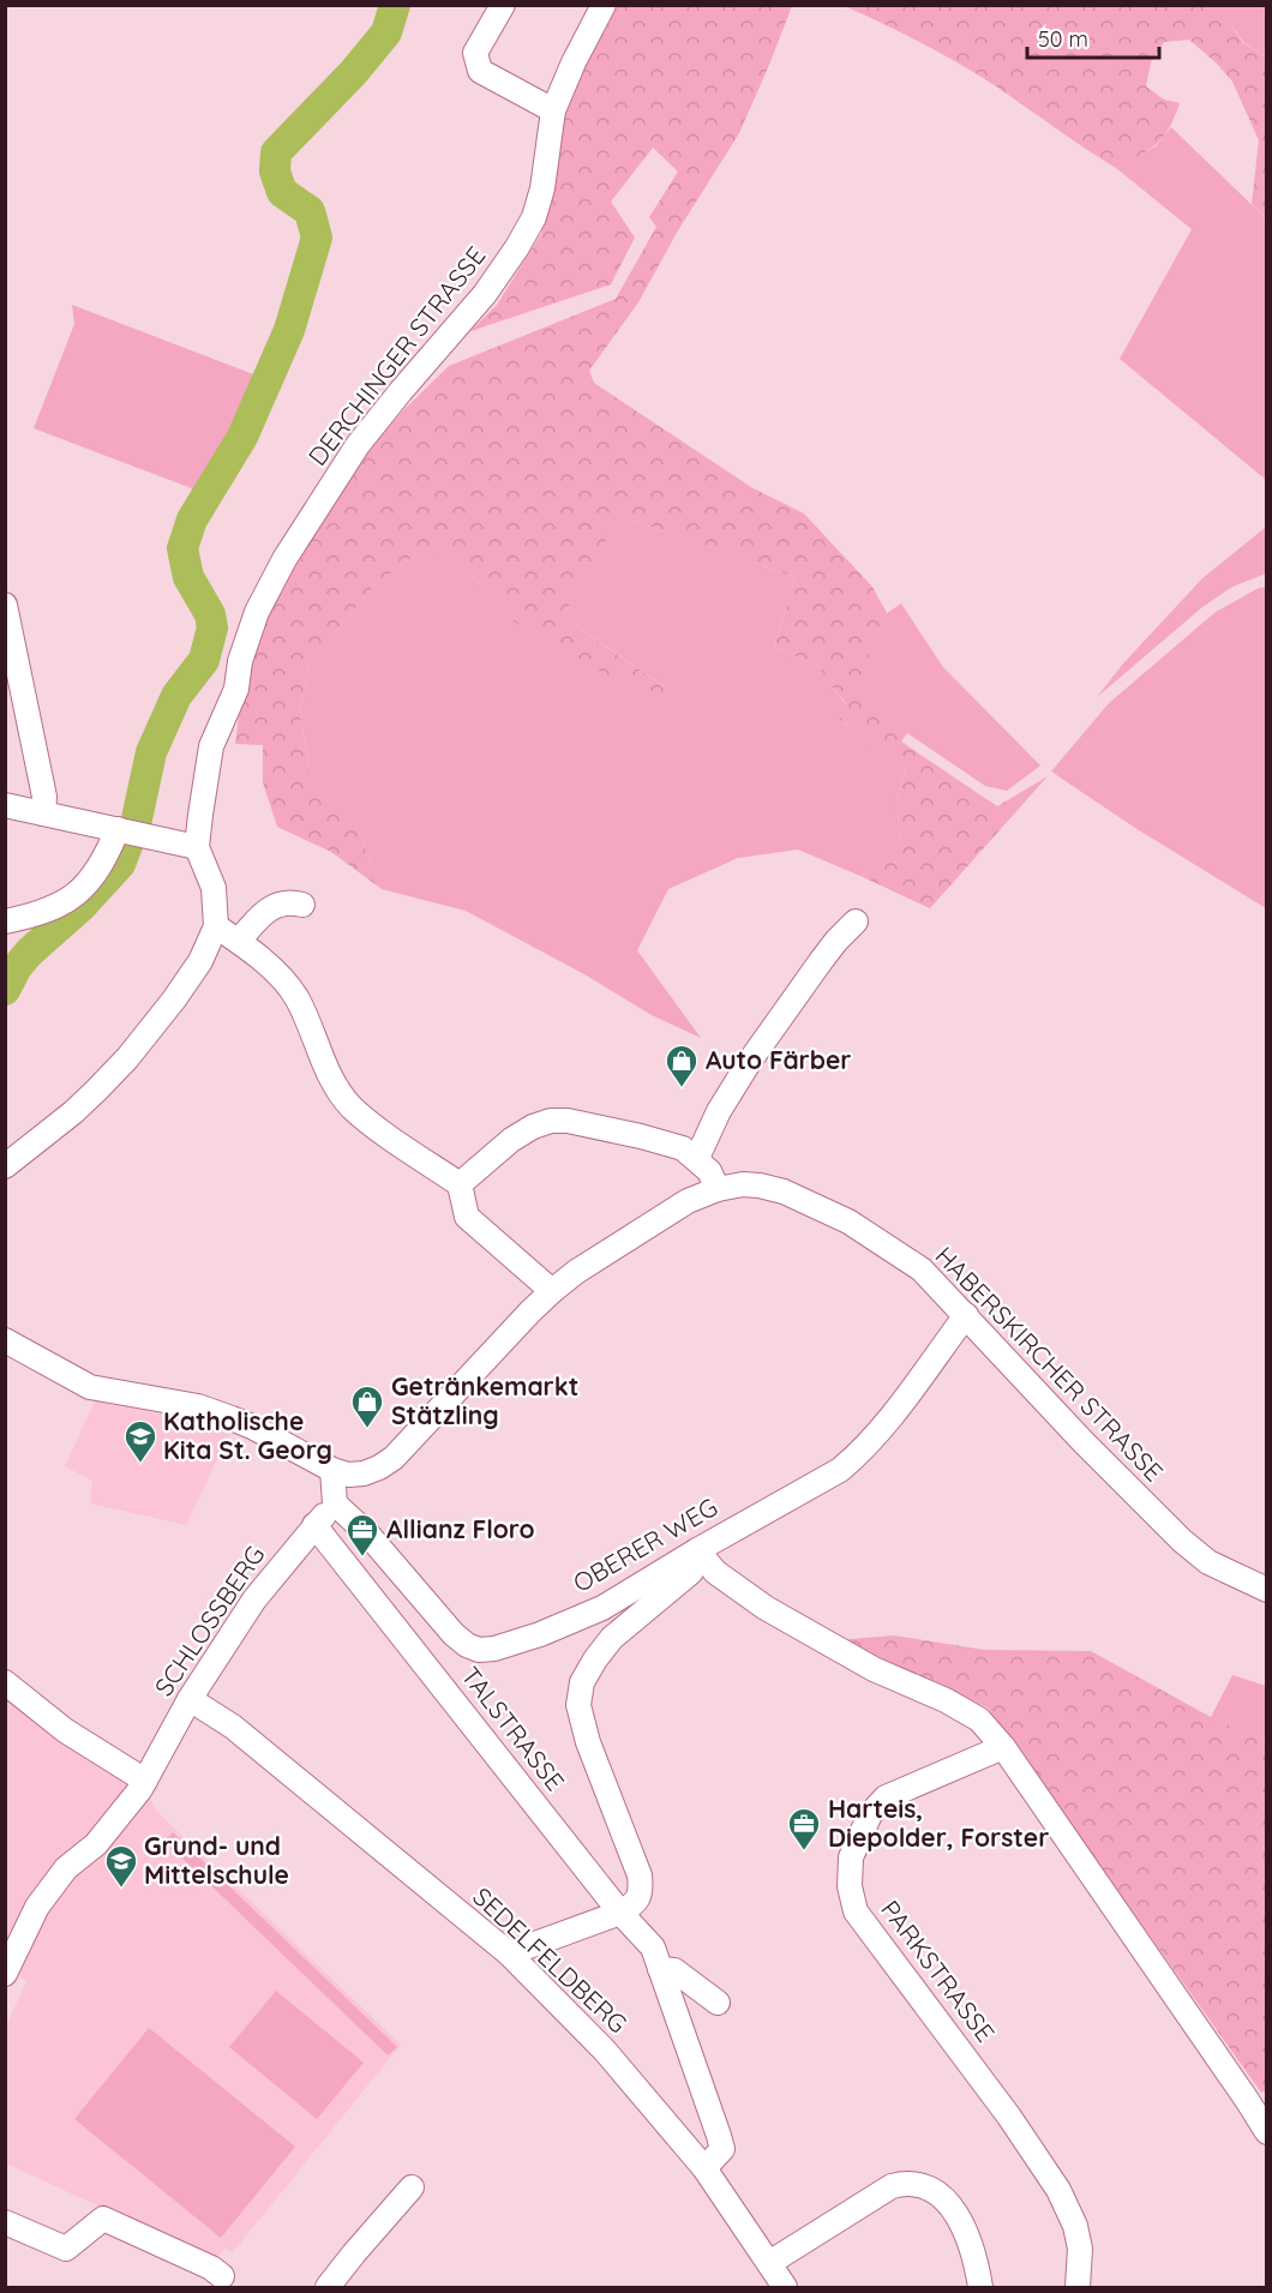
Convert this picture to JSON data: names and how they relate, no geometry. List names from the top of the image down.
{
  "streets": {
    "street": [
      "DERCHINGER STRASSE",
      "HABERSKIRCHER STRASSE",
      "OBERER WEG",
      "SCHLOSSBERG",
      "TALSTRASSE",
      "SEDELFELDBERG",
      "PARKSTRASSE"
    ]
  },
  "crossings": [
    ["HABERSKIRCHER STRASSE", "OBERER WEG"],
    ["HABERSKIRCHER STRASSE", "SCHLOSSBERG"],
    ["OBERER WEG", "SCHLOSSBERG"],
    ["SCHLOSSBERG", "TALSTRASSE"],
    ["SCHLOSSBERG", "SEDELFELDBERG"],
    ["TALSTRASSE", "SEDELFELDBERG"]
  ],
  "places": {
    "shop": ["Auto Färber", "Getränkemarkt Stätzling"],
    "school or university": ["Katholische Kita St. Georg", "Grund- und Mittelschule"],
    "office": ["Allianz Floro", "Harteis, Diepolder, Forster"]
  },
  "scale_bar": "50 m"
}
